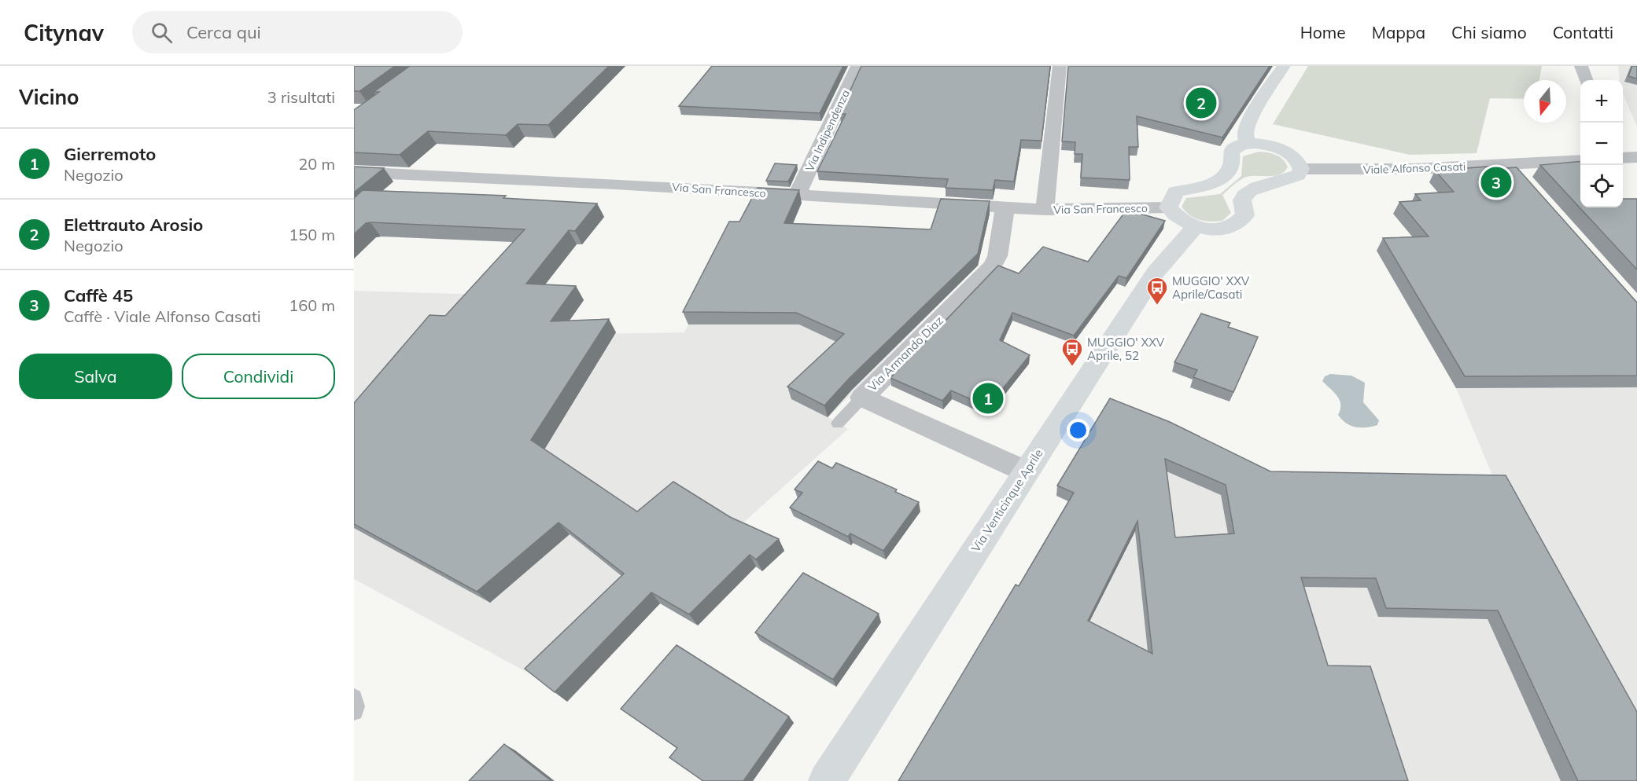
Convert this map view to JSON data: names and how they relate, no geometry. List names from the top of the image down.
{
  "streets": {
    "main road": ["Via Venticinque Aprile"],
    "street": [
      "Via Indipendenza",
      "Viale Alfonso Casati",
      "Via San Francesco",
      "Via Armando Diaz"
    ]
  },
  "crossings": [
    ["Via Indipendenza", "Via San Francesco"],
    ["Via San Francesco", "Via Armando Diaz"],
    ["Via Armando Diaz", "Via Venticinque Aprile"]
  ],
  "places": {
    "bus stop": ["MUGGIO' XXV Aprile/Casati", "MUGGIO' XXV Aprile, 52"]
  },
  "north": "bottom",
  "page": {
    "header": "Citynav",
    "search": "Cerca qui",
    "nav": [
      "Home",
      "Mappa",
      "Chi siamo",
      "Contatti"
    ],
    "heading": ["Vicino", "3 risultati"],
    "map_buttons": ["+", "−"],
    "pins": ["2", "3", "1"],
    "list": [
      {
        "mark": "1",
        "name": "Gierremoto",
        "note": "Negozio",
        "value": "20 m"
      },
      {
        "mark": "2",
        "name": "Elettrauto Arosio",
        "note": "Negozio",
        "value": "150 m"
      },
      {
        "mark": "3",
        "name": "Caffè 45",
        "note": "Caffè · Viale Alfonso Casati",
        "value": "160 m"
      }
    ],
    "buttons": ["Salva", "Condividi"]
  }
}
